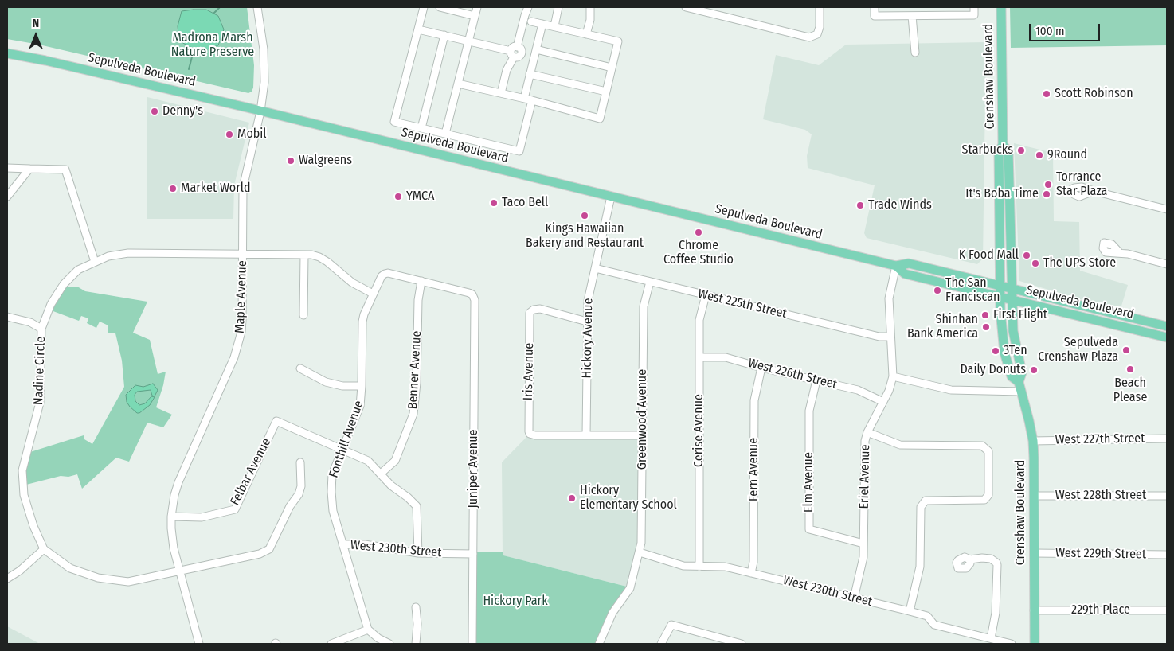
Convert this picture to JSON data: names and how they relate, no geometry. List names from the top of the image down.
{
  "streets": {
    "main road": ["Sepulveda Boulevard", "Crenshaw Boulevard"],
    "street": [
      "Maple Avenue",
      "West 225th Street",
      "Hickory Avenue",
      "Benner Avenue",
      "Nadine Circle",
      "Iris Avenue",
      "West 226th Street",
      "Greenwood Avenue",
      "Cerise Avenue",
      "Fonthill Avenue",
      "West 227th Street",
      "Juniper Avenue",
      "Fern Avenue",
      "Felbar Avenue",
      "Eriel Avenue",
      "Elm Avenue",
      "West 228th Street",
      "West 230th Street",
      "West 229th Street",
      "229th Place"
    ]
  },
  "crossings": [
    ["Sepulveda Boulevard", "Crenshaw Boulevard"],
    ["Sepulveda Boulevard", "Maple Avenue"],
    ["Sepulveda Boulevard", "Hickory Avenue"],
    ["Sepulveda Boulevard", "Eriel Avenue"],
    ["Crenshaw Boulevard", "West 227th Street"],
    ["Crenshaw Boulevard", "West 228th Street"],
    ["Crenshaw Boulevard", "West 229th Street"],
    ["Crenshaw Boulevard", "229th Place"],
    ["Maple Avenue", "Nadine Circle"],
    ["Maple Avenue", "Felbar Avenue"],
    ["West 225th Street", "Hickory Avenue"],
    ["West 225th Street", "Greenwood Avenue"],
    ["West 225th Street", "Cerise Avenue"],
    ["West 225th Street", "Eriel Avenue"],
    ["Hickory Avenue", "Iris Avenue"],
    ["Benner Avenue", "Juniper Avenue"],
    ["West 226th Street", "Cerise Avenue"],
    ["West 226th Street", "Fern Avenue"],
    ["West 226th Street", "Eriel Avenue"],
    ["West 226th Street", "Elm Avenue"],
    ["Greenwood Avenue", "West 230th Street"],
    ["Cerise Avenue", "West 230th Street"],
    ["Fonthill Avenue", "Felbar Avenue"],
    ["Fonthill Avenue", "West 230th Street"],
    ["Juniper Avenue", "West 230th Street"],
    ["Fern Avenue", "West 230th Street"],
    ["Eriel Avenue", "Elm Avenue"],
    ["Eriel Avenue", "West 230th Street"]
  ],
  "parks": ["Madrona Marsh Nature Preserve", "Hickory Park"],
  "places": [
    "Scott Robinson",
    "Denny's",
    "Mobil",
    "Starbucks",
    "9Round",
    "Walgreens",
    "Torrance Star Plaza",
    "Market World",
    "It's Boba Time",
    "YMCA",
    "Taco Bell",
    "Trade Winds",
    "Kings Hawaiian Bakery and Restaurant",
    "Chrome Coffee Studio",
    "K Food Mall",
    "The UPS Store",
    "The San Franciscan",
    "First Flight",
    "Shinhan Bank America",
    "Sepulveda Crenshaw Plaza",
    "3Ten",
    "Beach Please",
    "Daily Donuts",
    "Hickory Elementary School"
  ],
  "scale_bar": "100 m",
  "north": "top"
}
